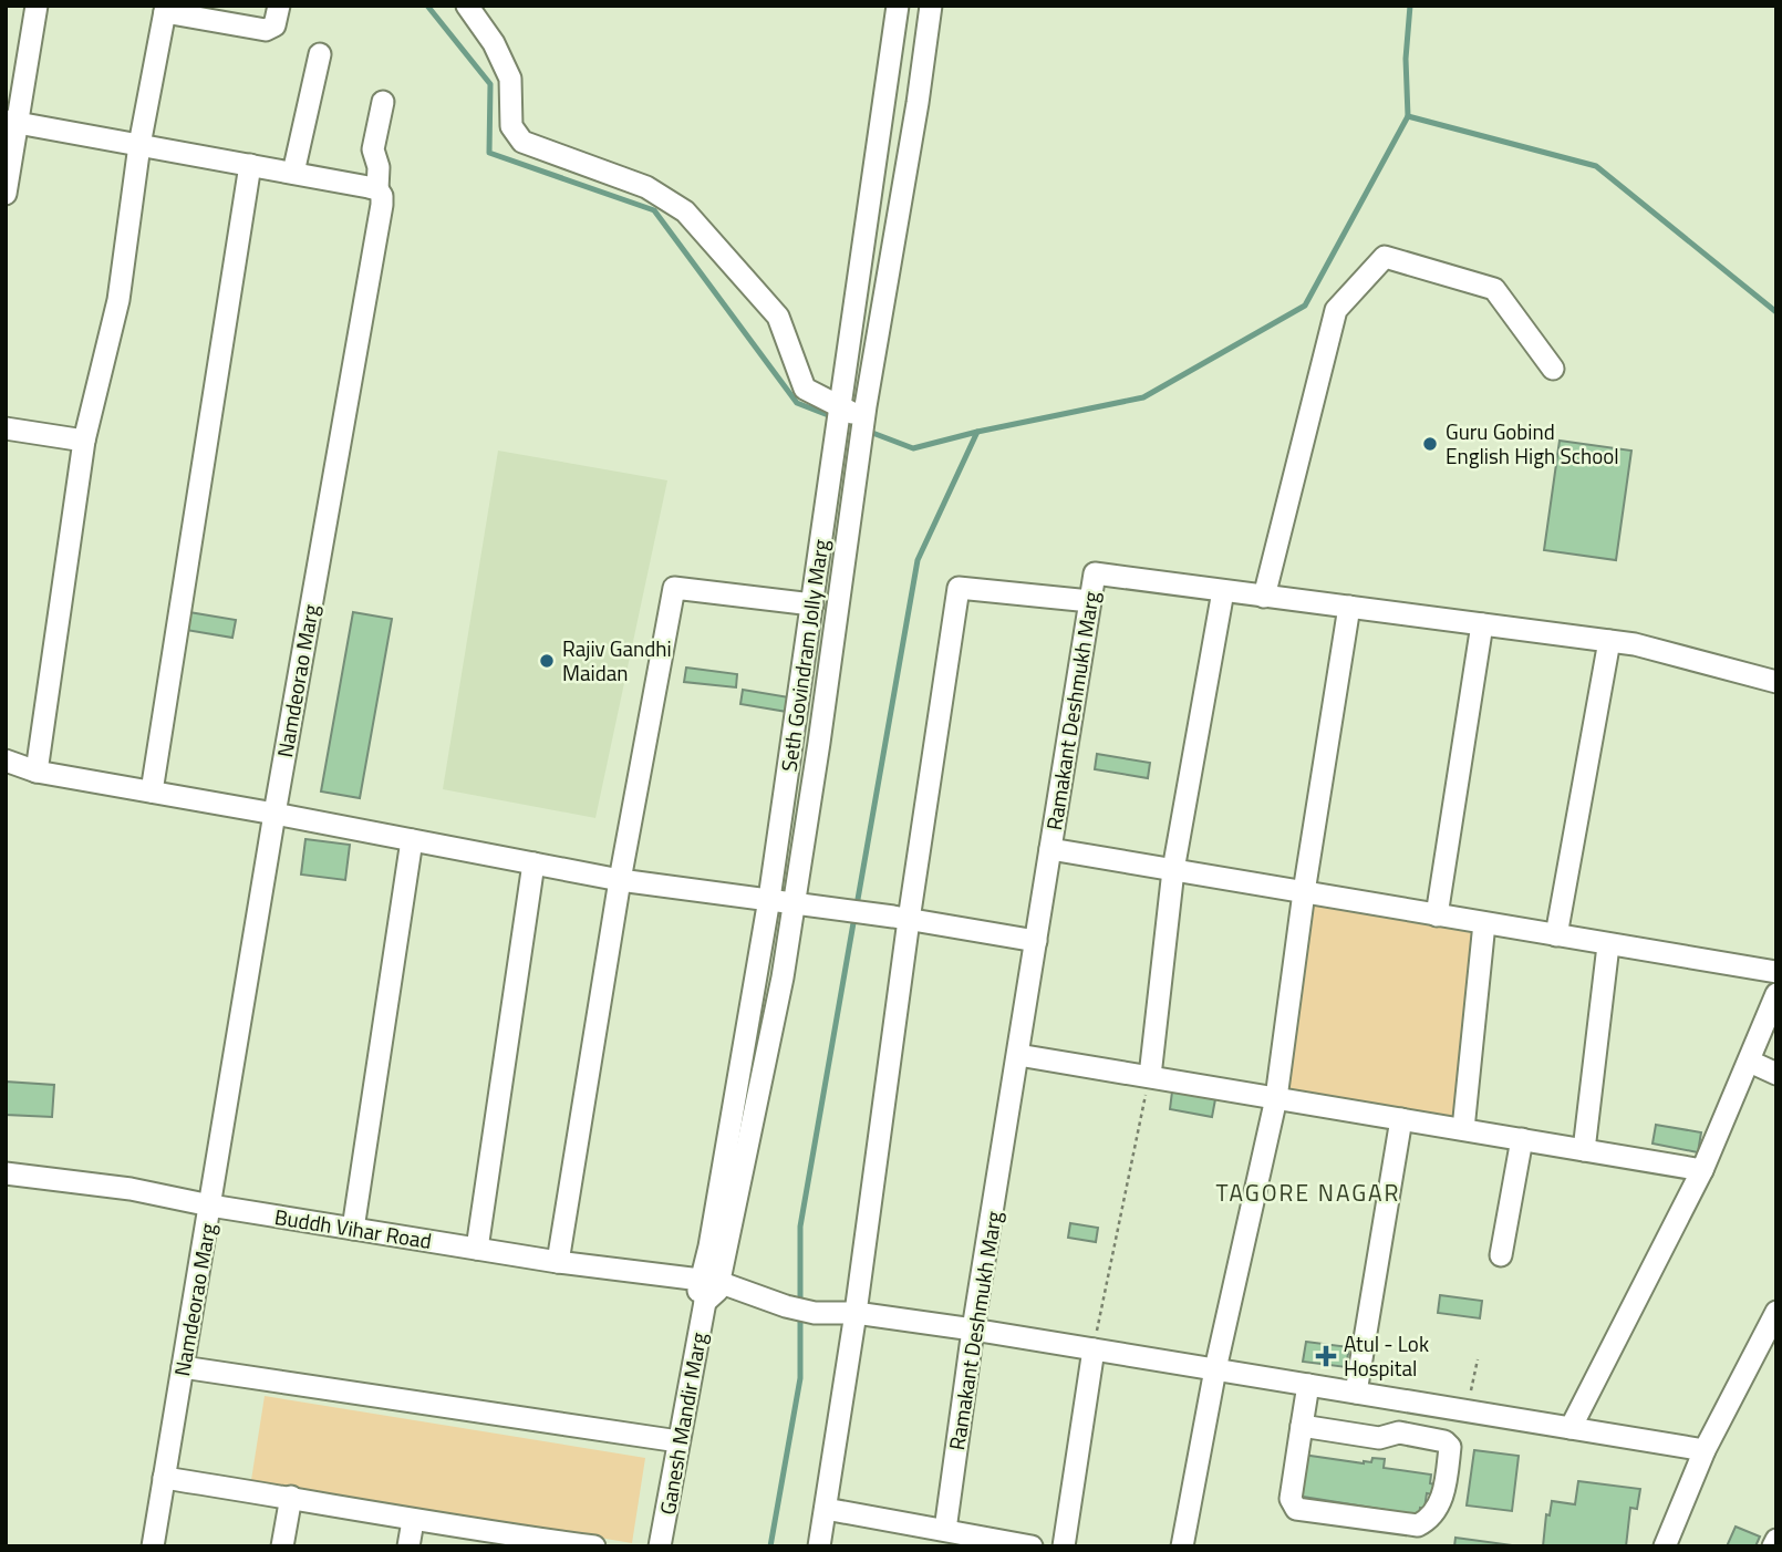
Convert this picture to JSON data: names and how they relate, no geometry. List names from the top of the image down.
{
  "streets": {
    "street": [
      "Seth Govindram Jolly Marg",
      "Namdeorao Marg",
      "Ramakant Deshmukh Marg",
      "Buddh Vihar Road",
      "Ganesh Mandir Marg"
    ]
  },
  "crossings": [
    ["Seth Govindram Jolly Marg", "Buddh Vihar Road"],
    ["Seth Govindram Jolly Marg", "Ganesh Mandir Marg"],
    ["Namdeorao Marg", "Buddh Vihar Road"],
    ["Ramakant Deshmukh Marg", "Buddh Vihar Road"]
  ],
  "districts": ["TAGORE NAGAR"],
  "places": {
    "other": ["Guru Gobind English High School", "Rajiv Gandhi Maidan"],
    "health": ["Atul - Lok Hospital"]
  }
}
